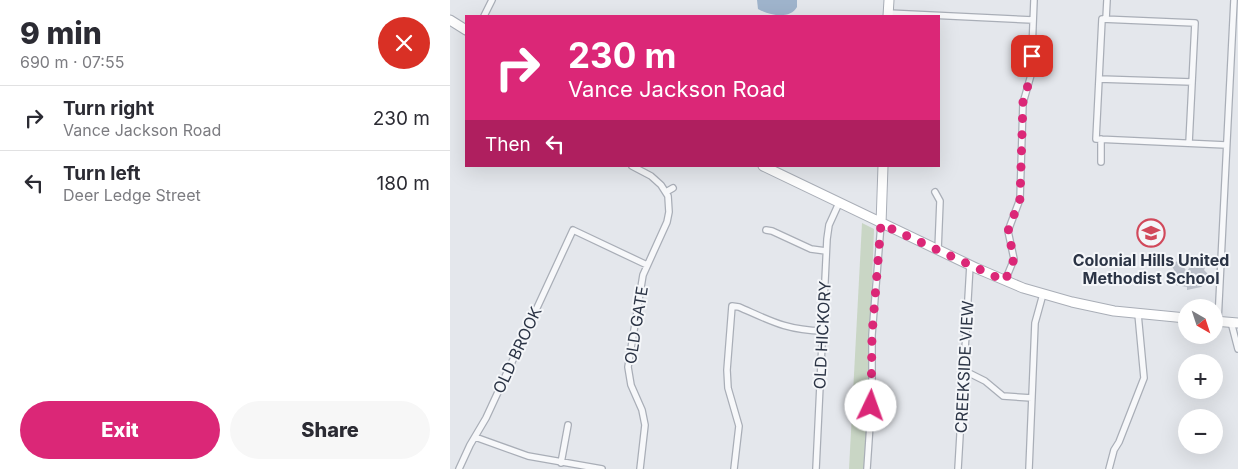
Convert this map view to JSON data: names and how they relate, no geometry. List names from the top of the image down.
{
  "streets": {
    "street": [
      "OLD GATE",
      "OLD HICKORY",
      "OLD BROOK",
      "CREEKSIDE VIEW"
    ]
  },
  "crossings": [
    ["OLD GATE", "OLD BROOK"]
  ],
  "places": {
    "school or university": ["Colonial Hills United Methodist School"]
  },
  "north": "bottom right",
  "page": {
    "heading": ["9 min", "690 m · 07:55"],
    "turn": ["230 m", "Vance Jackson Road"],
    "list": [
      {
        "name": "Turn right",
        "note": "Vance Jackson Road",
        "value": "230 m"
      },
      {
        "name": "Turn left",
        "note": "Deer Ledge Street",
        "value": "180 m"
      }
    ],
    "then": "Then",
    "map_buttons": ["+", "−"],
    "buttons": ["Exit", "Share"]
  }
}
